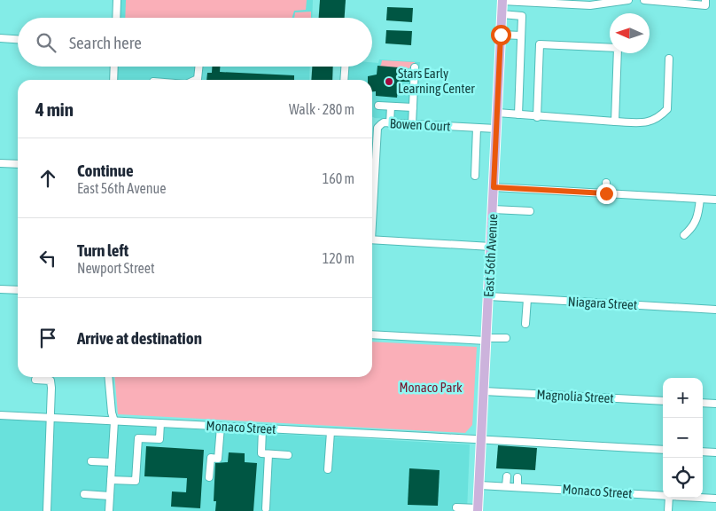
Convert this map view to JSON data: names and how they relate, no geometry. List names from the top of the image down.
{
  "streets": {
    "main road": ["East 56th Avenue"],
    "street": [
      "Bowen Court",
      "Niagara Street",
      "Magnolia Street",
      "Monaco Street"
    ]
  },
  "crossings": [
    ["Bowen Court", "East 56th Avenue"],
    ["East 56th Avenue", "Niagara Street"],
    ["East 56th Avenue", "Magnolia Street"],
    ["East 56th Avenue", "Monaco Street"]
  ],
  "parks": ["Monaco Park"],
  "places": ["Stars Early Learning Center"],
  "north": "left",
  "page": {
    "search": "Search here",
    "heading": ["4 min", "Walk · 280 m"],
    "list": [
      ["Continue", "East 56th Avenue", "160 m"],
      ["Turn left", "Newport Street", "120 m"],
      "Arrive at destination"
    ],
    "map_buttons": ["+", "−"]
  }
}
